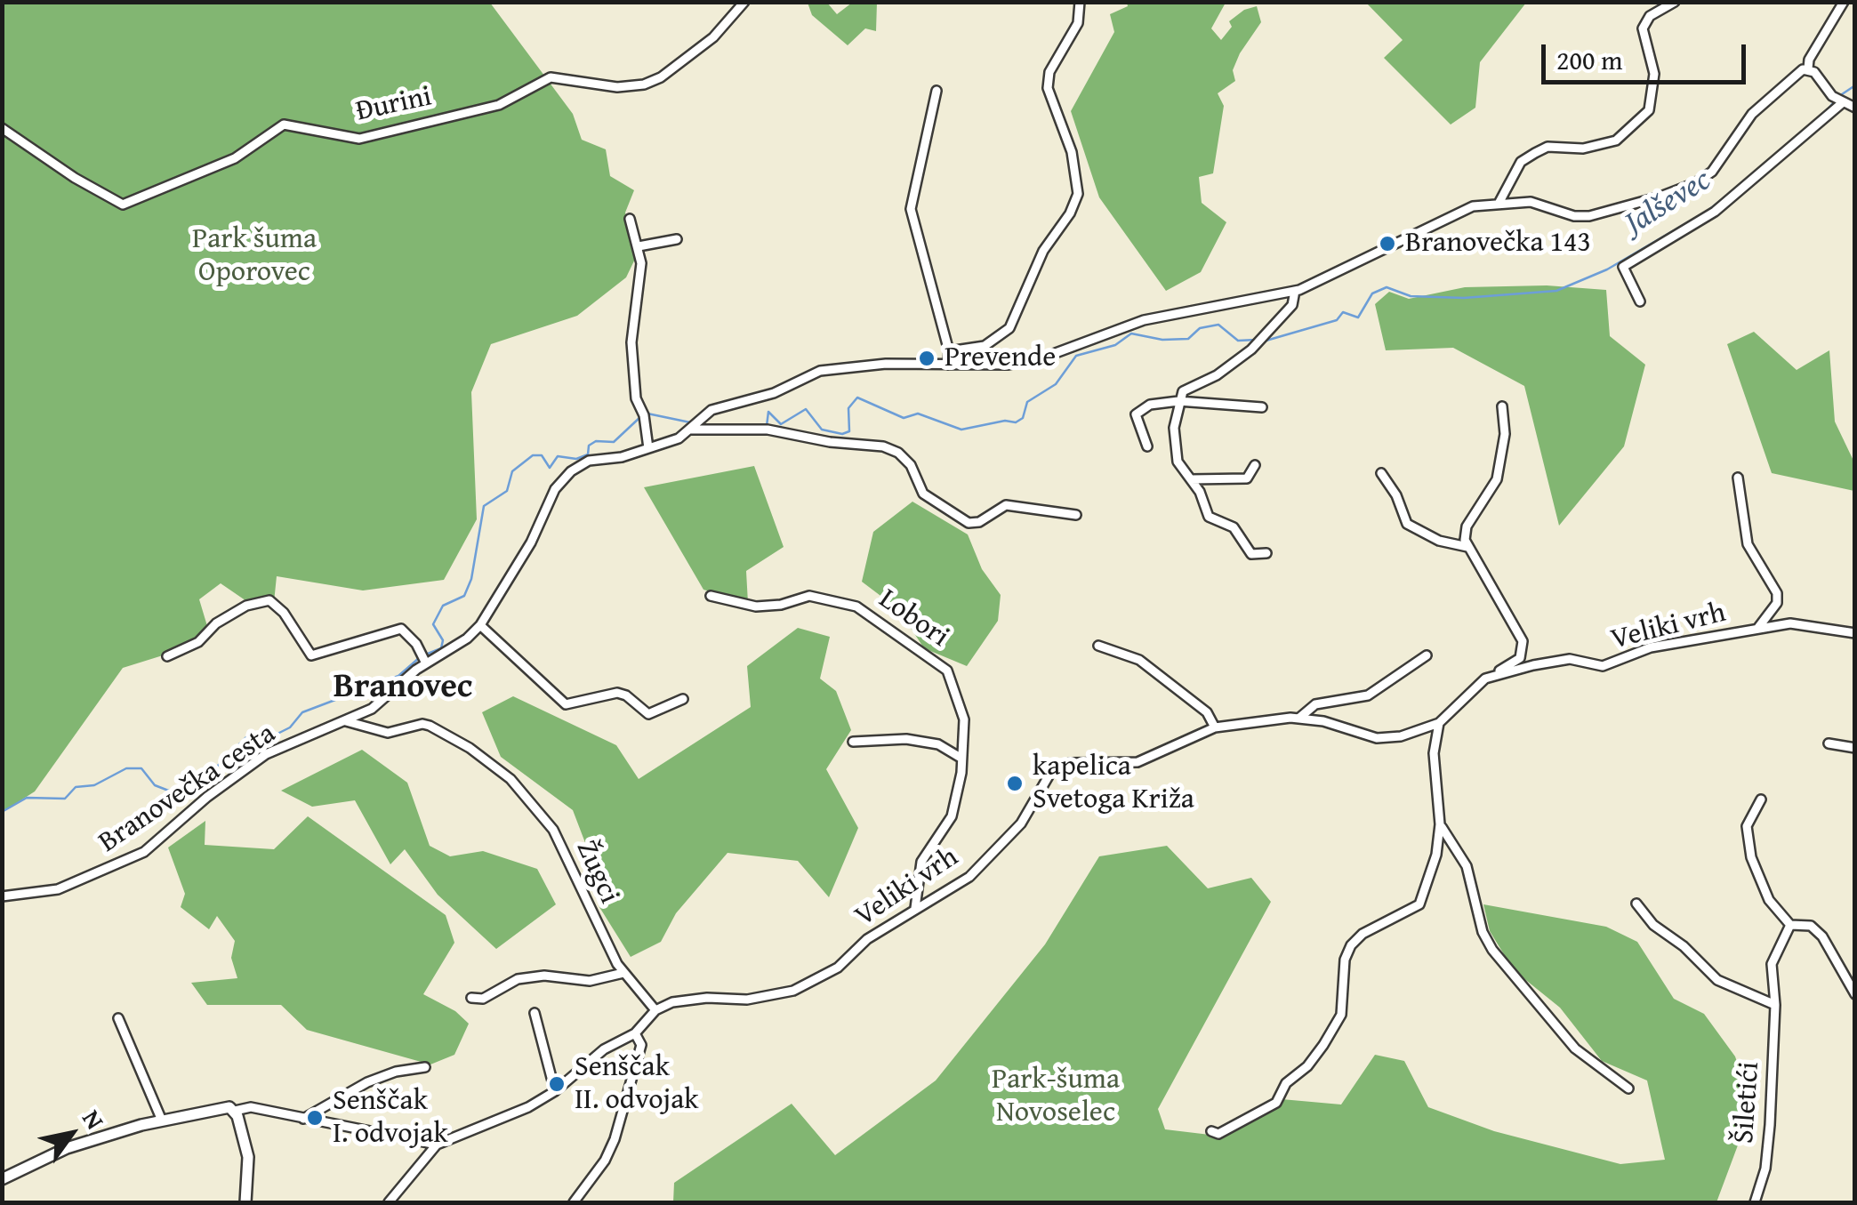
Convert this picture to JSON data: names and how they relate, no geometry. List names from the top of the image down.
{
  "streets": {
    "street": [
      "Đurini",
      "Lobori",
      "Veliki vrh",
      "Branovečka cesta",
      "Žugci",
      "Šiletići"
    ]
  },
  "crossings": [
    ["Lobori", "Veliki vrh"],
    ["Veliki vrh", "Žugci"],
    ["Branovečka cesta", "Žugci"]
  ],
  "districts": ["Branovec"],
  "water": ["Jalševec"],
  "parks": ["Park šuma Oporovec", "Park-šuma Novoselec"],
  "places": [
    "Branovečka 143",
    "Prevende",
    "kapelica Svetoga Križa",
    "Senščak II. odvojak",
    "Senščak I. odvojak"
  ],
  "scale_bar": "200 m",
  "north": "top right"
}
